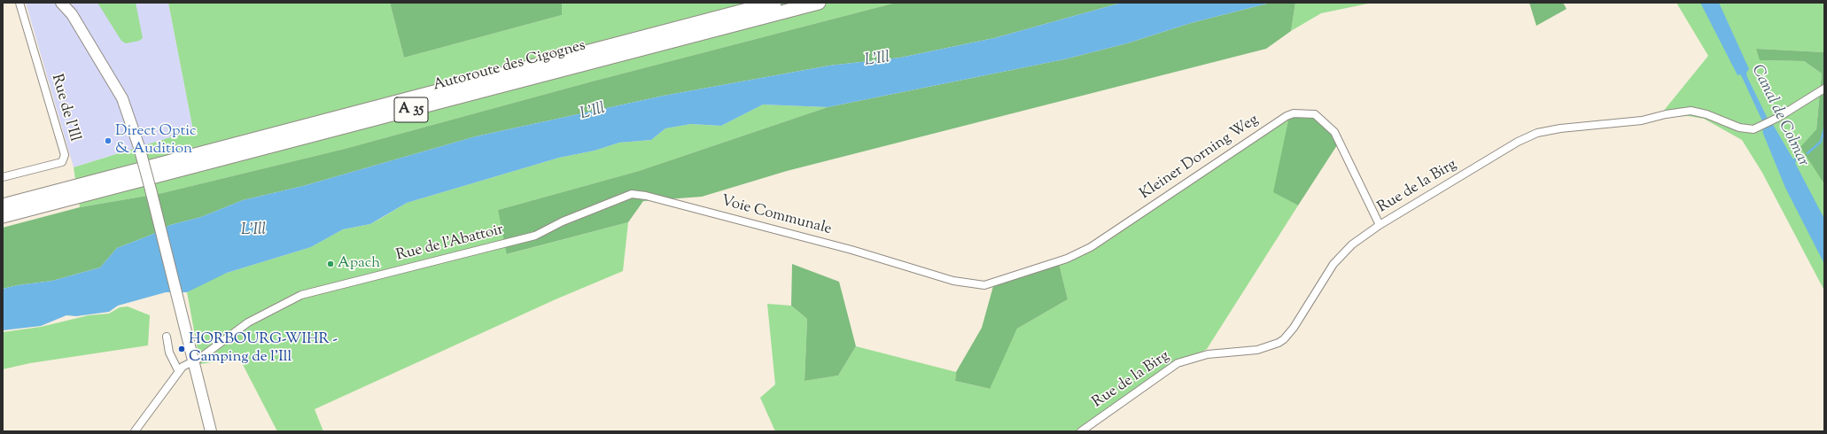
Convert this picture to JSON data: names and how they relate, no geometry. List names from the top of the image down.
{
  "streets": {
    "highway": ["Autoroute des Cigognes", "A 35"],
    "street": [
      "Rue de l'Ill",
      "Kleiner Dorning Weg",
      "Rue de la Birg",
      "Voie Communale",
      "Rue de l'Abattoir"
    ]
  },
  "crossings": [
    ["Kleiner Dorning Weg", "Rue de la Birg"],
    ["Kleiner Dorning Weg", "Voie Communale"],
    ["Voie Communale", "Rue de l'Abattoir"]
  ],
  "water": ["L'Ill", "Canal de Colmar"],
  "places": ["Direct Optic & Audition", "Apach", "HORBOURG-WIHR - Camping de l'Ill"]
}
